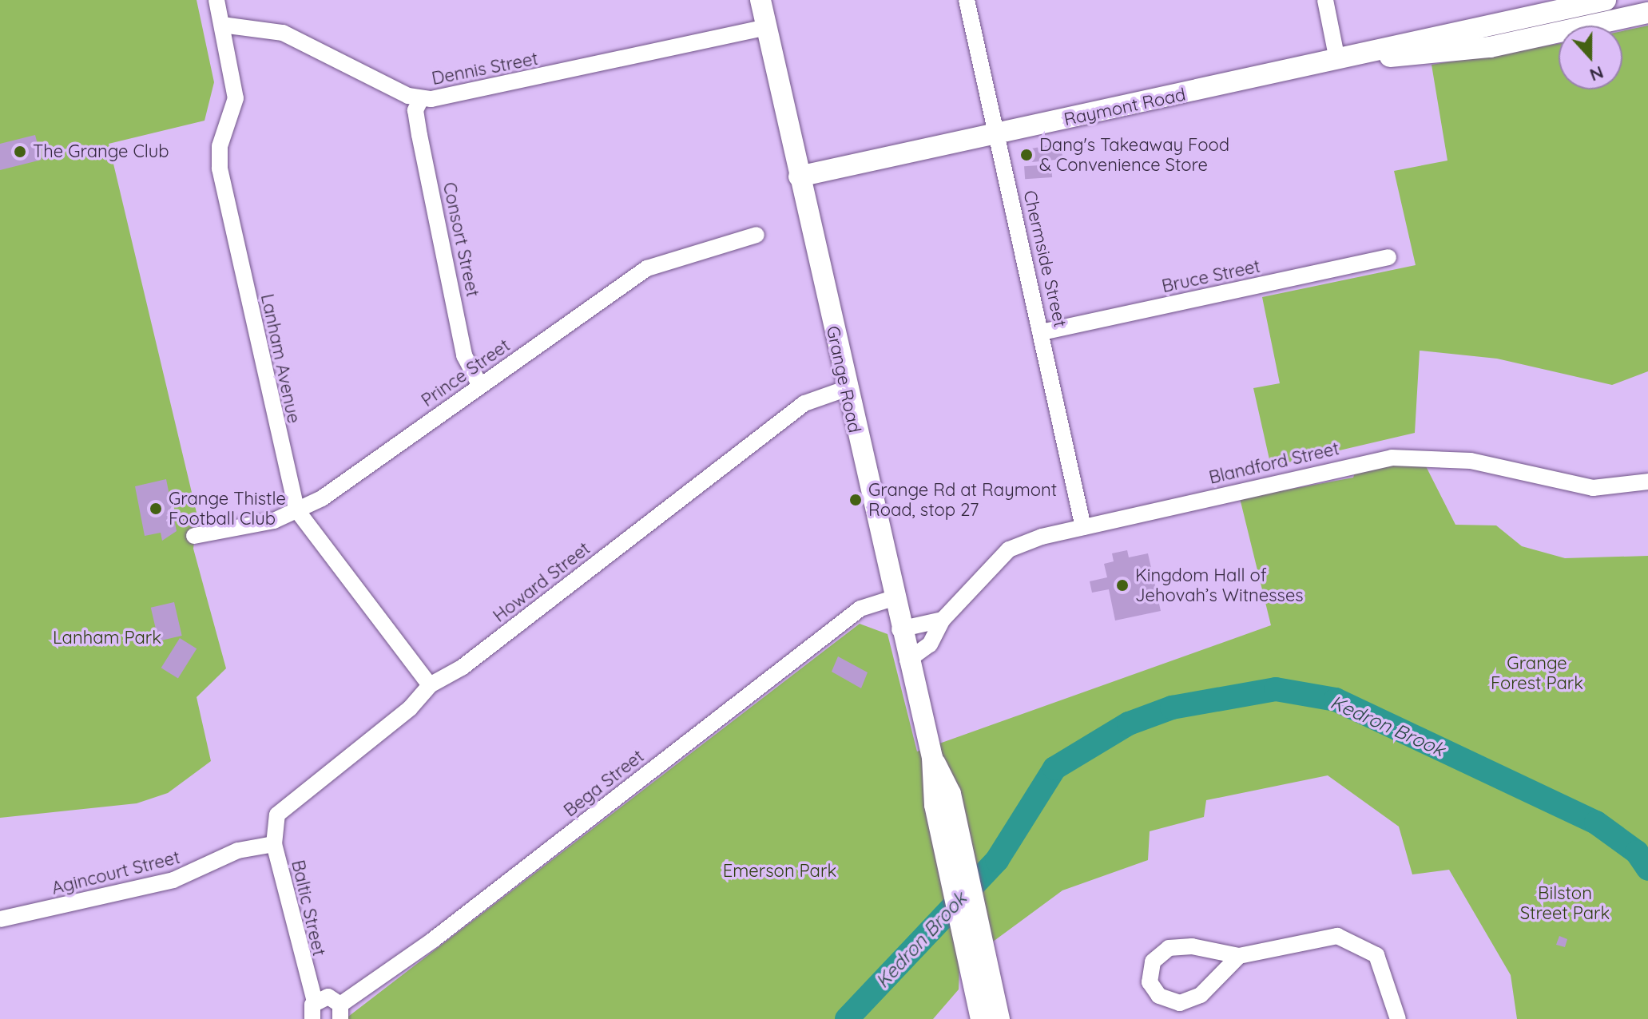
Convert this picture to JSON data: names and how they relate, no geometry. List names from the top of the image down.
{
  "streets": {
    "main road": ["Raymont Road", "Grange Road"],
    "street": [
      "Dennis Street",
      "Consort Street",
      "Chermside Street",
      "Bruce Street",
      "Lanham Avenue",
      "Prince Street",
      "Blandford Street",
      "Howard Street",
      "Bega Street",
      "Agincourt Street",
      "Baltic Street"
    ]
  },
  "crossings": [
    ["Dennis Street", "Consort Street"],
    ["Dennis Street", "Lanham Avenue"],
    ["Dennis Street", "Grange Road"],
    ["Raymont Road", "Chermside Street"],
    ["Raymont Road", "Grange Road"],
    ["Consort Street", "Prince Street"],
    ["Chermside Street", "Bruce Street"],
    ["Chermside Street", "Blandford Street"],
    ["Lanham Avenue", "Prince Street"],
    ["Lanham Avenue", "Howard Street"],
    ["Grange Road", "Blandford Street"],
    ["Grange Road", "Howard Street"],
    ["Grange Road", "Bega Street"],
    ["Howard Street", "Baltic Street"],
    ["Agincourt Street", "Baltic Street"]
  ],
  "water": ["Kedron Brook"],
  "parks": [
    "Lanham Park",
    "Grange Forest Park",
    "Emerson Park",
    "Bilston Street Park"
  ],
  "places": [
    "The Grange Club",
    "Dang's Takeaway Food & Convenience Store",
    "Grange Rd at Raymont Road, stop 27",
    "Grange Thistle Football Club",
    "Kingdom Hall of Jehovah’s Witnesses"
  ],
  "north": "bottom"
}
